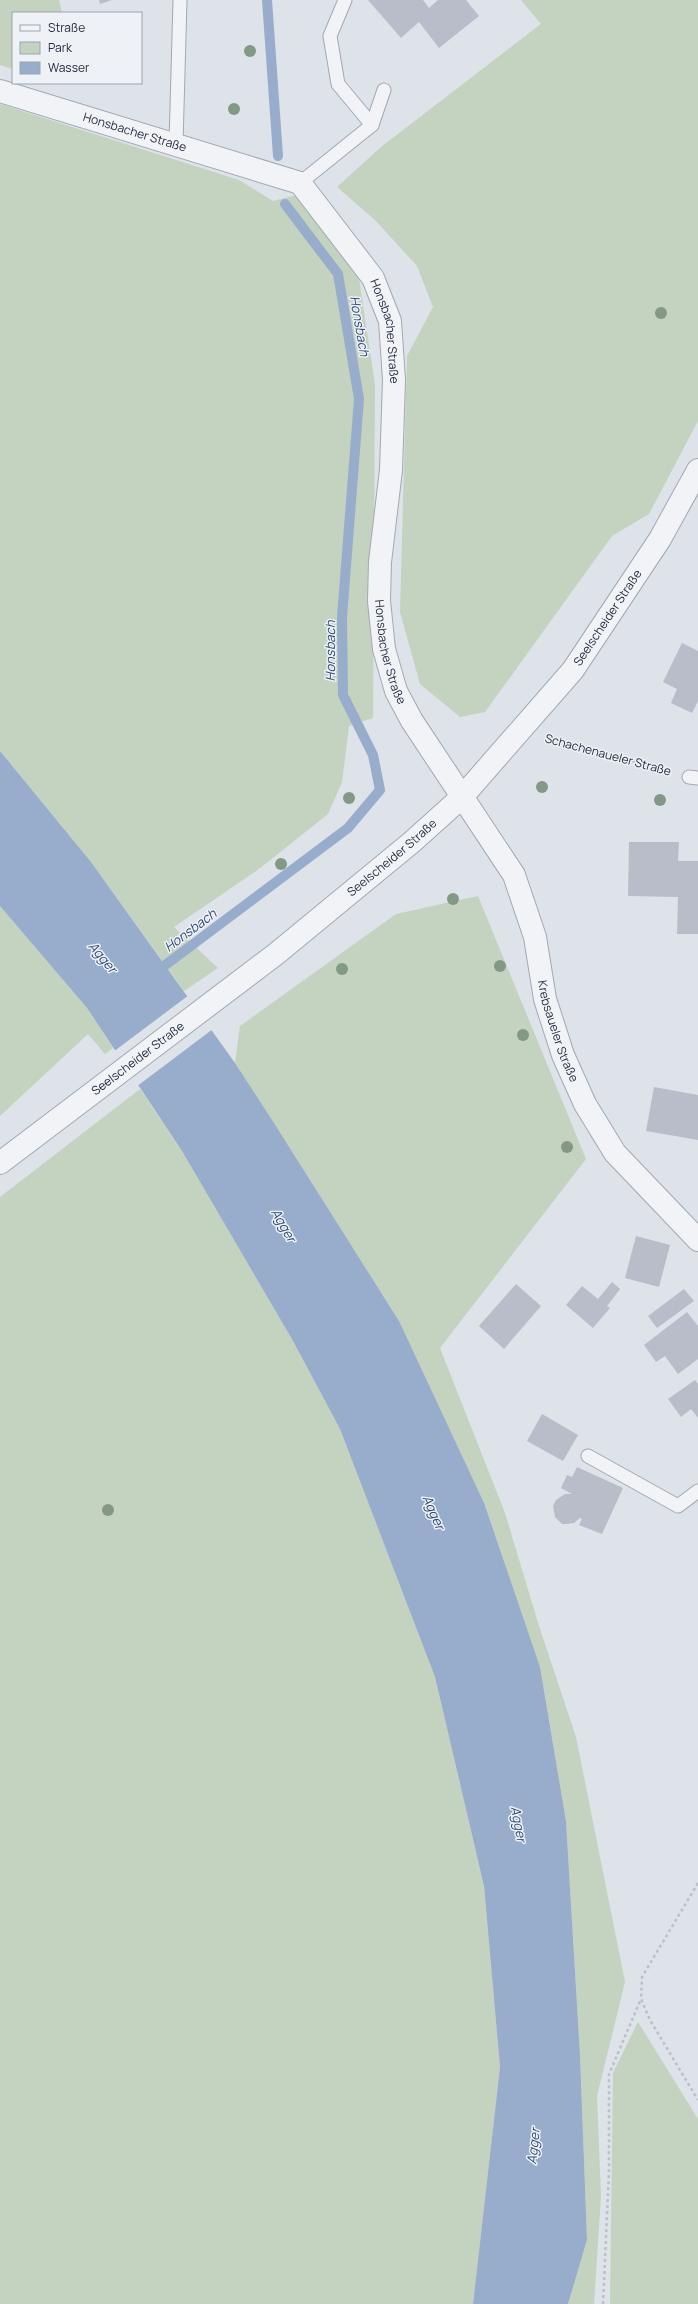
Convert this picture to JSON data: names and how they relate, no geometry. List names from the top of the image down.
{
  "streets": {
    "street": ["Honsbacher Straße", "Seelscheider Straße", "Krebsaueler Straße"],
    "path": ["Schachenaueler Straße"]
  },
  "crossings": [
    ["Honsbacher Straße", "Seelscheider Straße"],
    ["Honsbacher Straße", "Krebsaueler Straße"],
    ["Seelscheider Straße", "Schachenaueler Straße"],
    ["Seelscheider Straße", "Krebsaueler Straße"]
  ],
  "water": ["Honsbach", "Agger"],
  "legend": ["Straße", "Park", "Wasser"]
}
